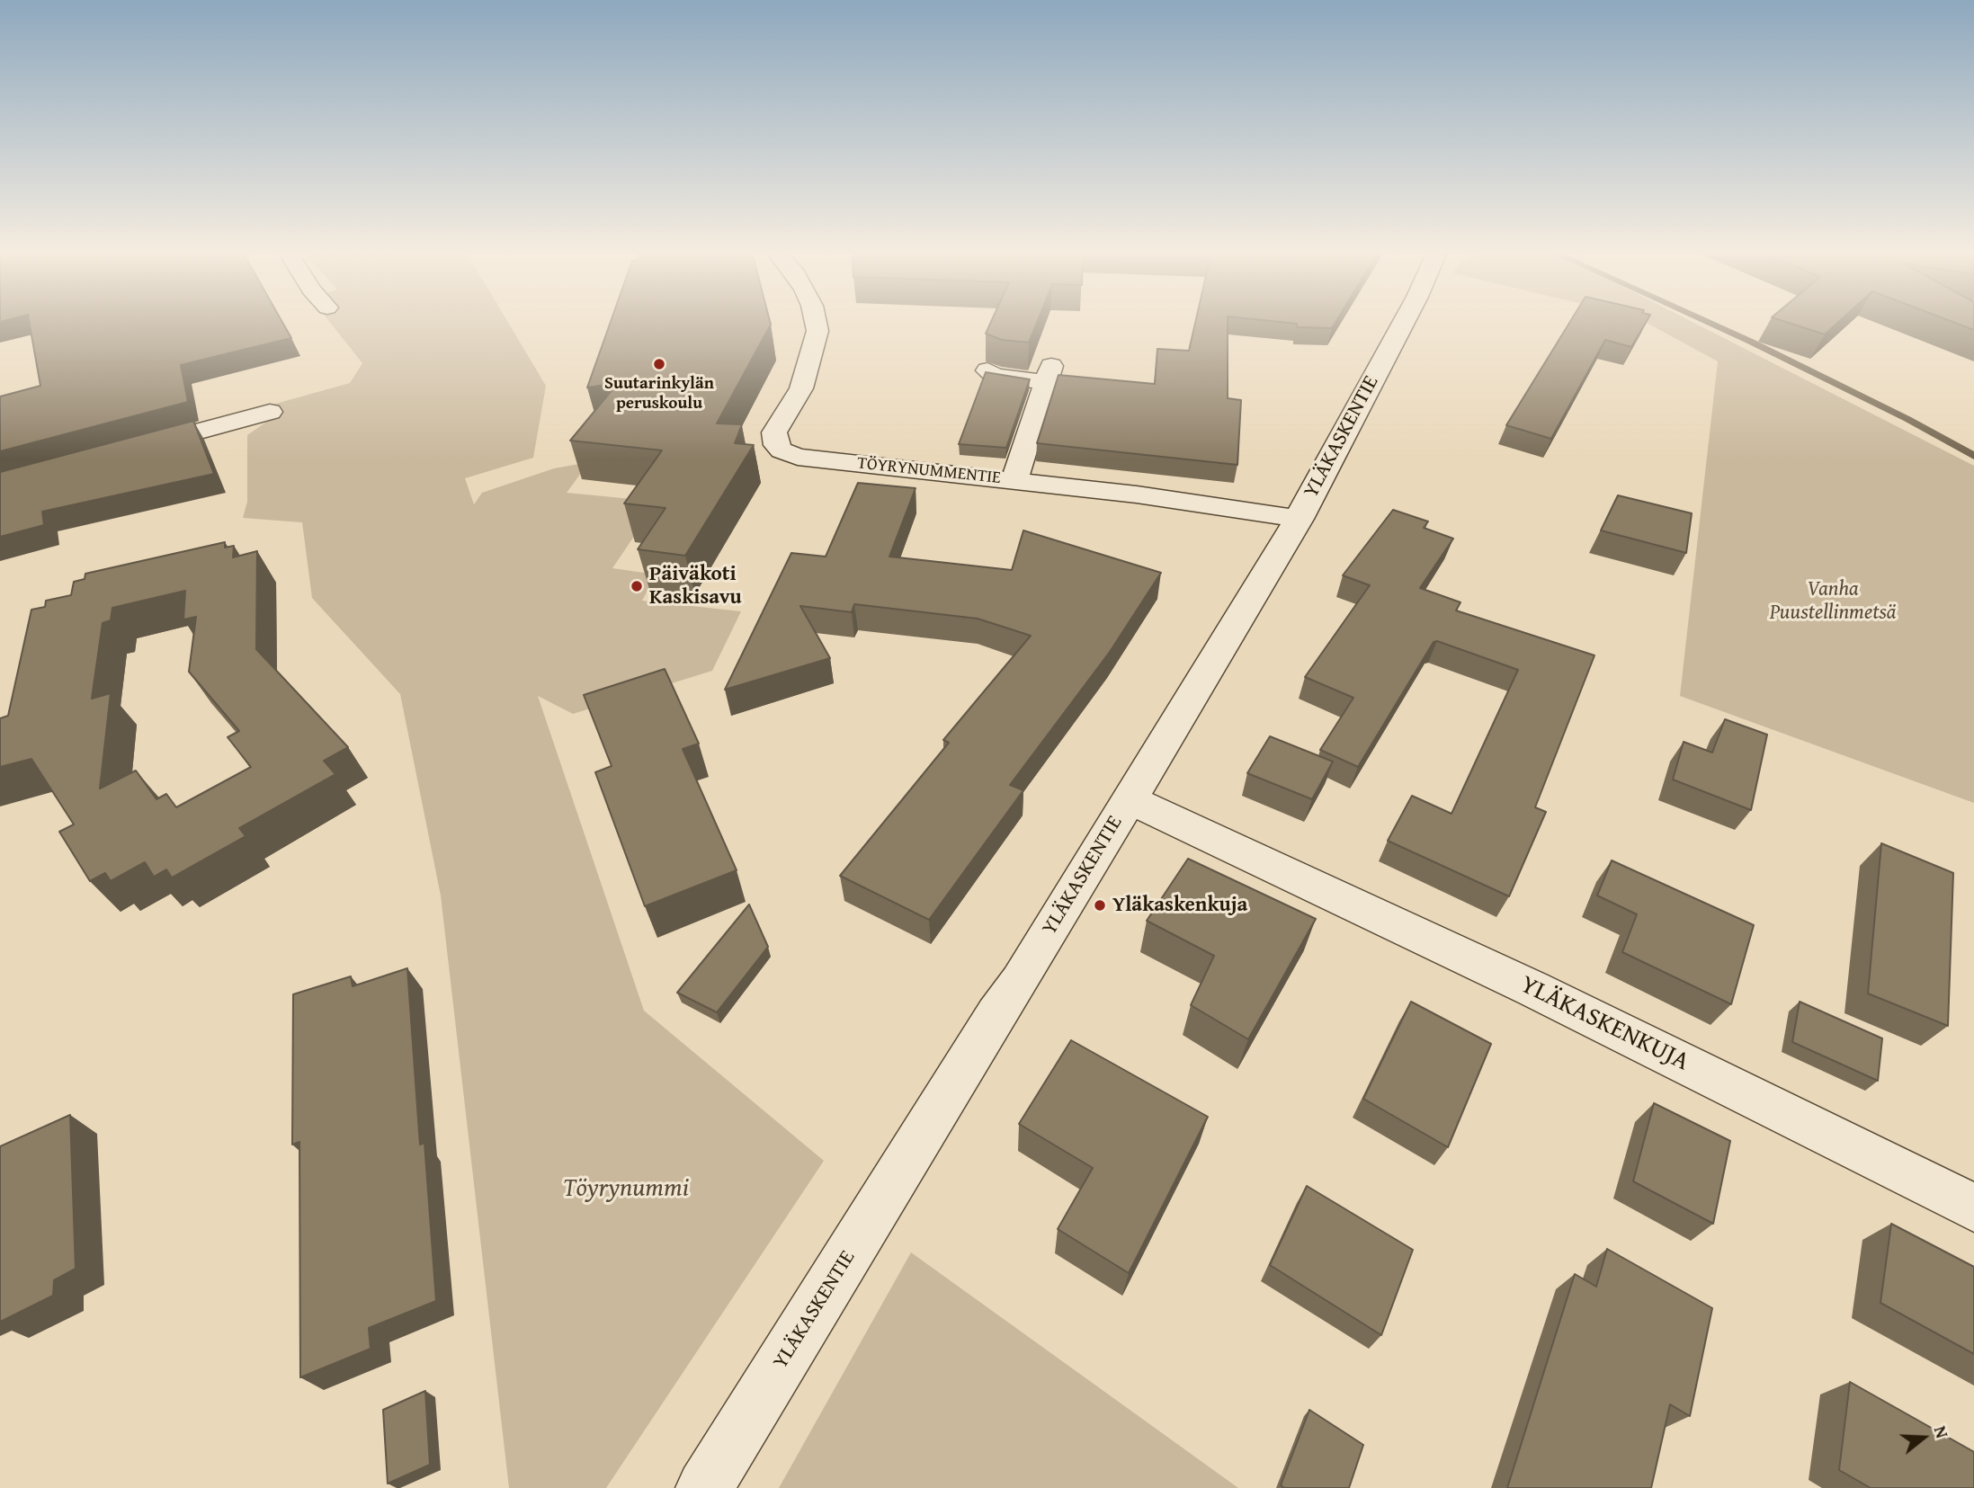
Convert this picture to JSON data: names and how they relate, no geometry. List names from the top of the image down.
{
  "streets": {
    "street": ["YLÄKASKENTIE", "TÖYRYNUMMENTIE", "YLÄKASKENKUJA"]
  },
  "crossings": [
    ["YLÄKASKENTIE", "TÖYRYNUMMENTIE"],
    ["YLÄKASKENTIE", "YLÄKASKENKUJA"]
  ],
  "parks": ["Vanha Puustellinmetsä", "Töyrynummi"],
  "places": ["Suutarinkylän peruskoulu", "Päiväkoti Kaskisavu", "Yläkaskenkuja"],
  "north": "right"
}
